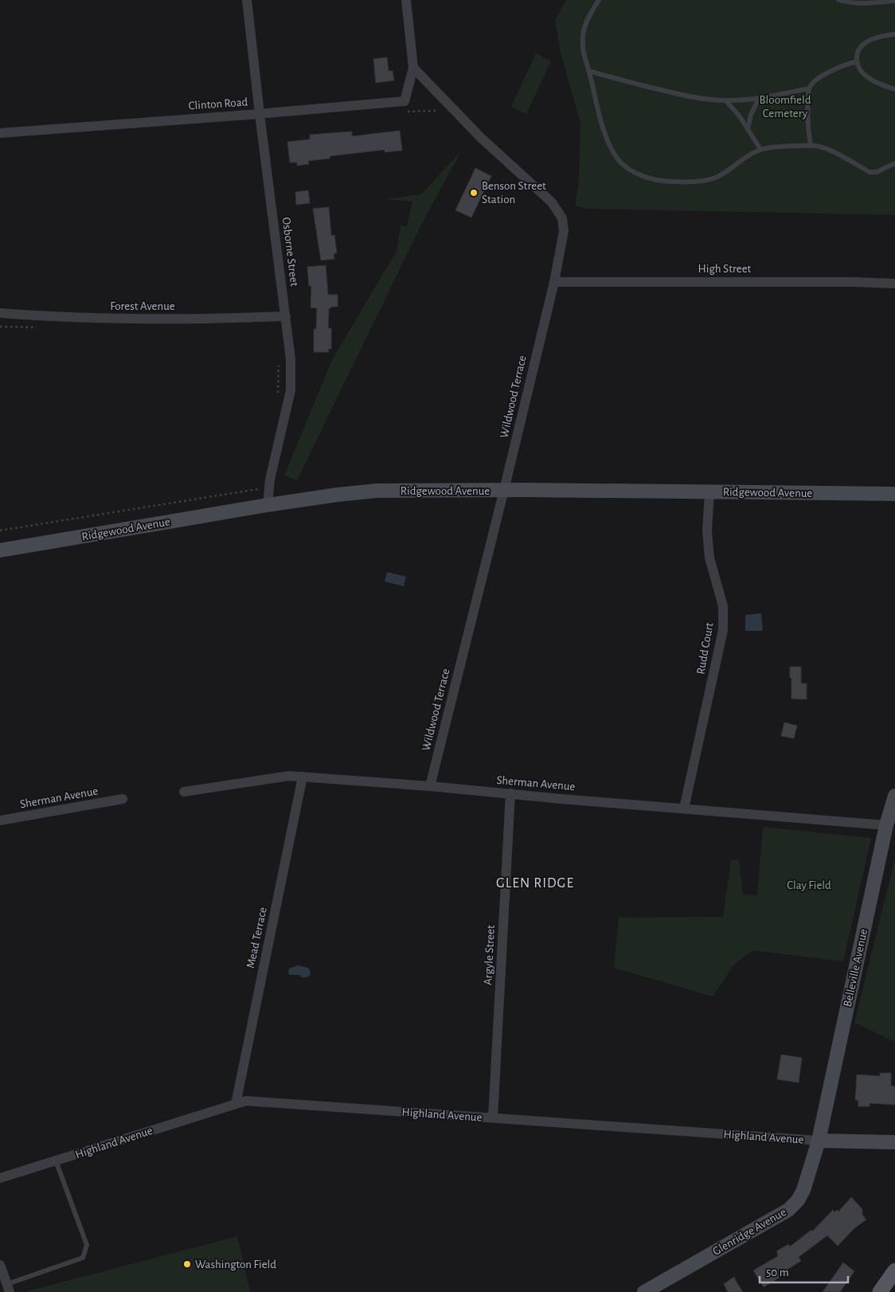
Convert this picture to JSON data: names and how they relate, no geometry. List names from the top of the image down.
{
  "streets": {
    "street": [
      "Clinton Road",
      "Osborne Street",
      "High Street",
      "Forest Avenue",
      "Wildwood Terrace",
      "Ridgewood Avenue",
      "Rudd Court",
      "Sherman Avenue",
      "Mead Terrace",
      "Argyle Street",
      "Belleville Avenue",
      "Highland Avenue",
      "Glenridge Avenue"
    ]
  },
  "crossings": [
    ["Clinton Road", "Osborne Street"],
    ["Clinton Road", "Wildwood Terrace"],
    ["Osborne Street", "Forest Avenue"],
    ["Osborne Street", "Ridgewood Avenue"],
    ["High Street", "Wildwood Terrace"],
    ["Wildwood Terrace", "Ridgewood Avenue"],
    ["Wildwood Terrace", "Sherman Avenue"],
    ["Ridgewood Avenue", "Rudd Court"],
    ["Rudd Court", "Sherman Avenue"],
    ["Sherman Avenue", "Mead Terrace"],
    ["Sherman Avenue", "Argyle Street"],
    ["Sherman Avenue", "Belleville Avenue"],
    ["Mead Terrace", "Highland Avenue"],
    ["Argyle Street", "Highland Avenue"],
    ["Belleville Avenue", "Highland Avenue"],
    ["Belleville Avenue", "Glenridge Avenue"],
    ["Highland Avenue", "Glenridge Avenue"]
  ],
  "districts": ["GLEN RIDGE"],
  "parks": ["Bloomfield Cemetery", "Clay Field"],
  "places": ["Benson Street Station", "Washington Field"],
  "scale_bar": "50 m"
}
